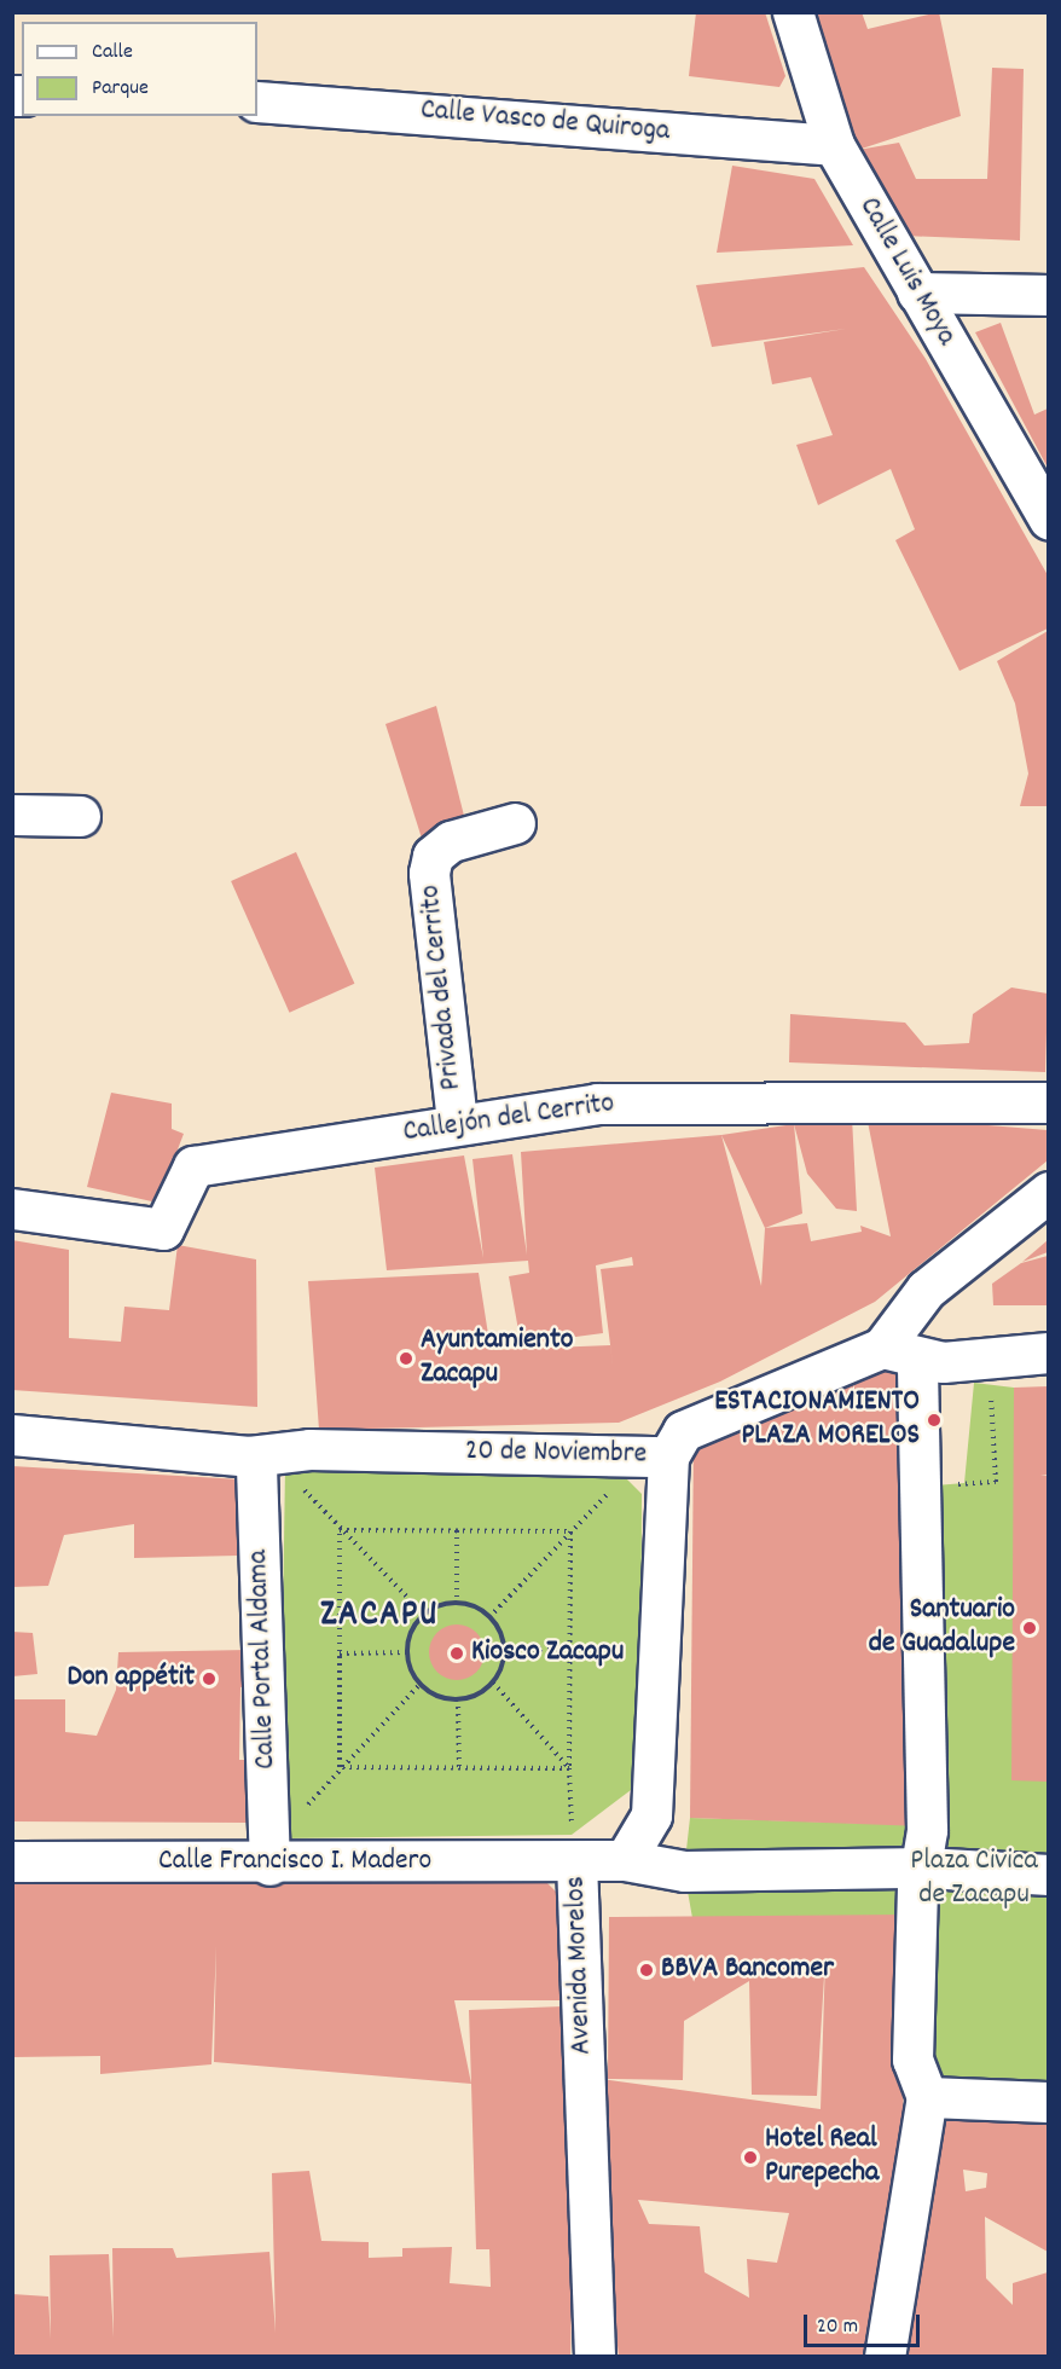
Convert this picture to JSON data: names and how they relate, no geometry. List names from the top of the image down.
{
  "streets": {
    "street": [
      "Calle Vasco de Quiroga",
      "Calle Luis Moya",
      "Privada del Cerrito",
      "Callejón del Cerrito",
      "20 de Noviembre",
      "Calle Portal Aldama",
      "Calle Francisco I. Madero",
      "Avenida Morelos"
    ]
  },
  "crossings": [
    ["Calle Vasco de Quiroga", "Calle Luis Moya"],
    ["Privada del Cerrito", "Callejón del Cerrito"],
    ["20 de Noviembre", "Calle Portal Aldama"],
    ["20 de Noviembre", "Avenida Morelos"],
    ["Calle Portal Aldama", "Calle Francisco I. Madero"],
    ["Calle Francisco I. Madero", "Avenida Morelos"]
  ],
  "districts": ["ZACAPU"],
  "parks": ["Plaza Civica de Zacapu"],
  "places": [
    "Ayuntamiento Zacapu",
    "ESTACIONAMIENTO PLAZA MORELOS",
    "Santuario de Guadalupe",
    "Kiosco Zacapu",
    "Don appétit",
    "BBVA Bancomer",
    "Hotel Real Purepecha"
  ],
  "legend": ["Calle", "Parque"],
  "scale_bar": "20 m"
}
